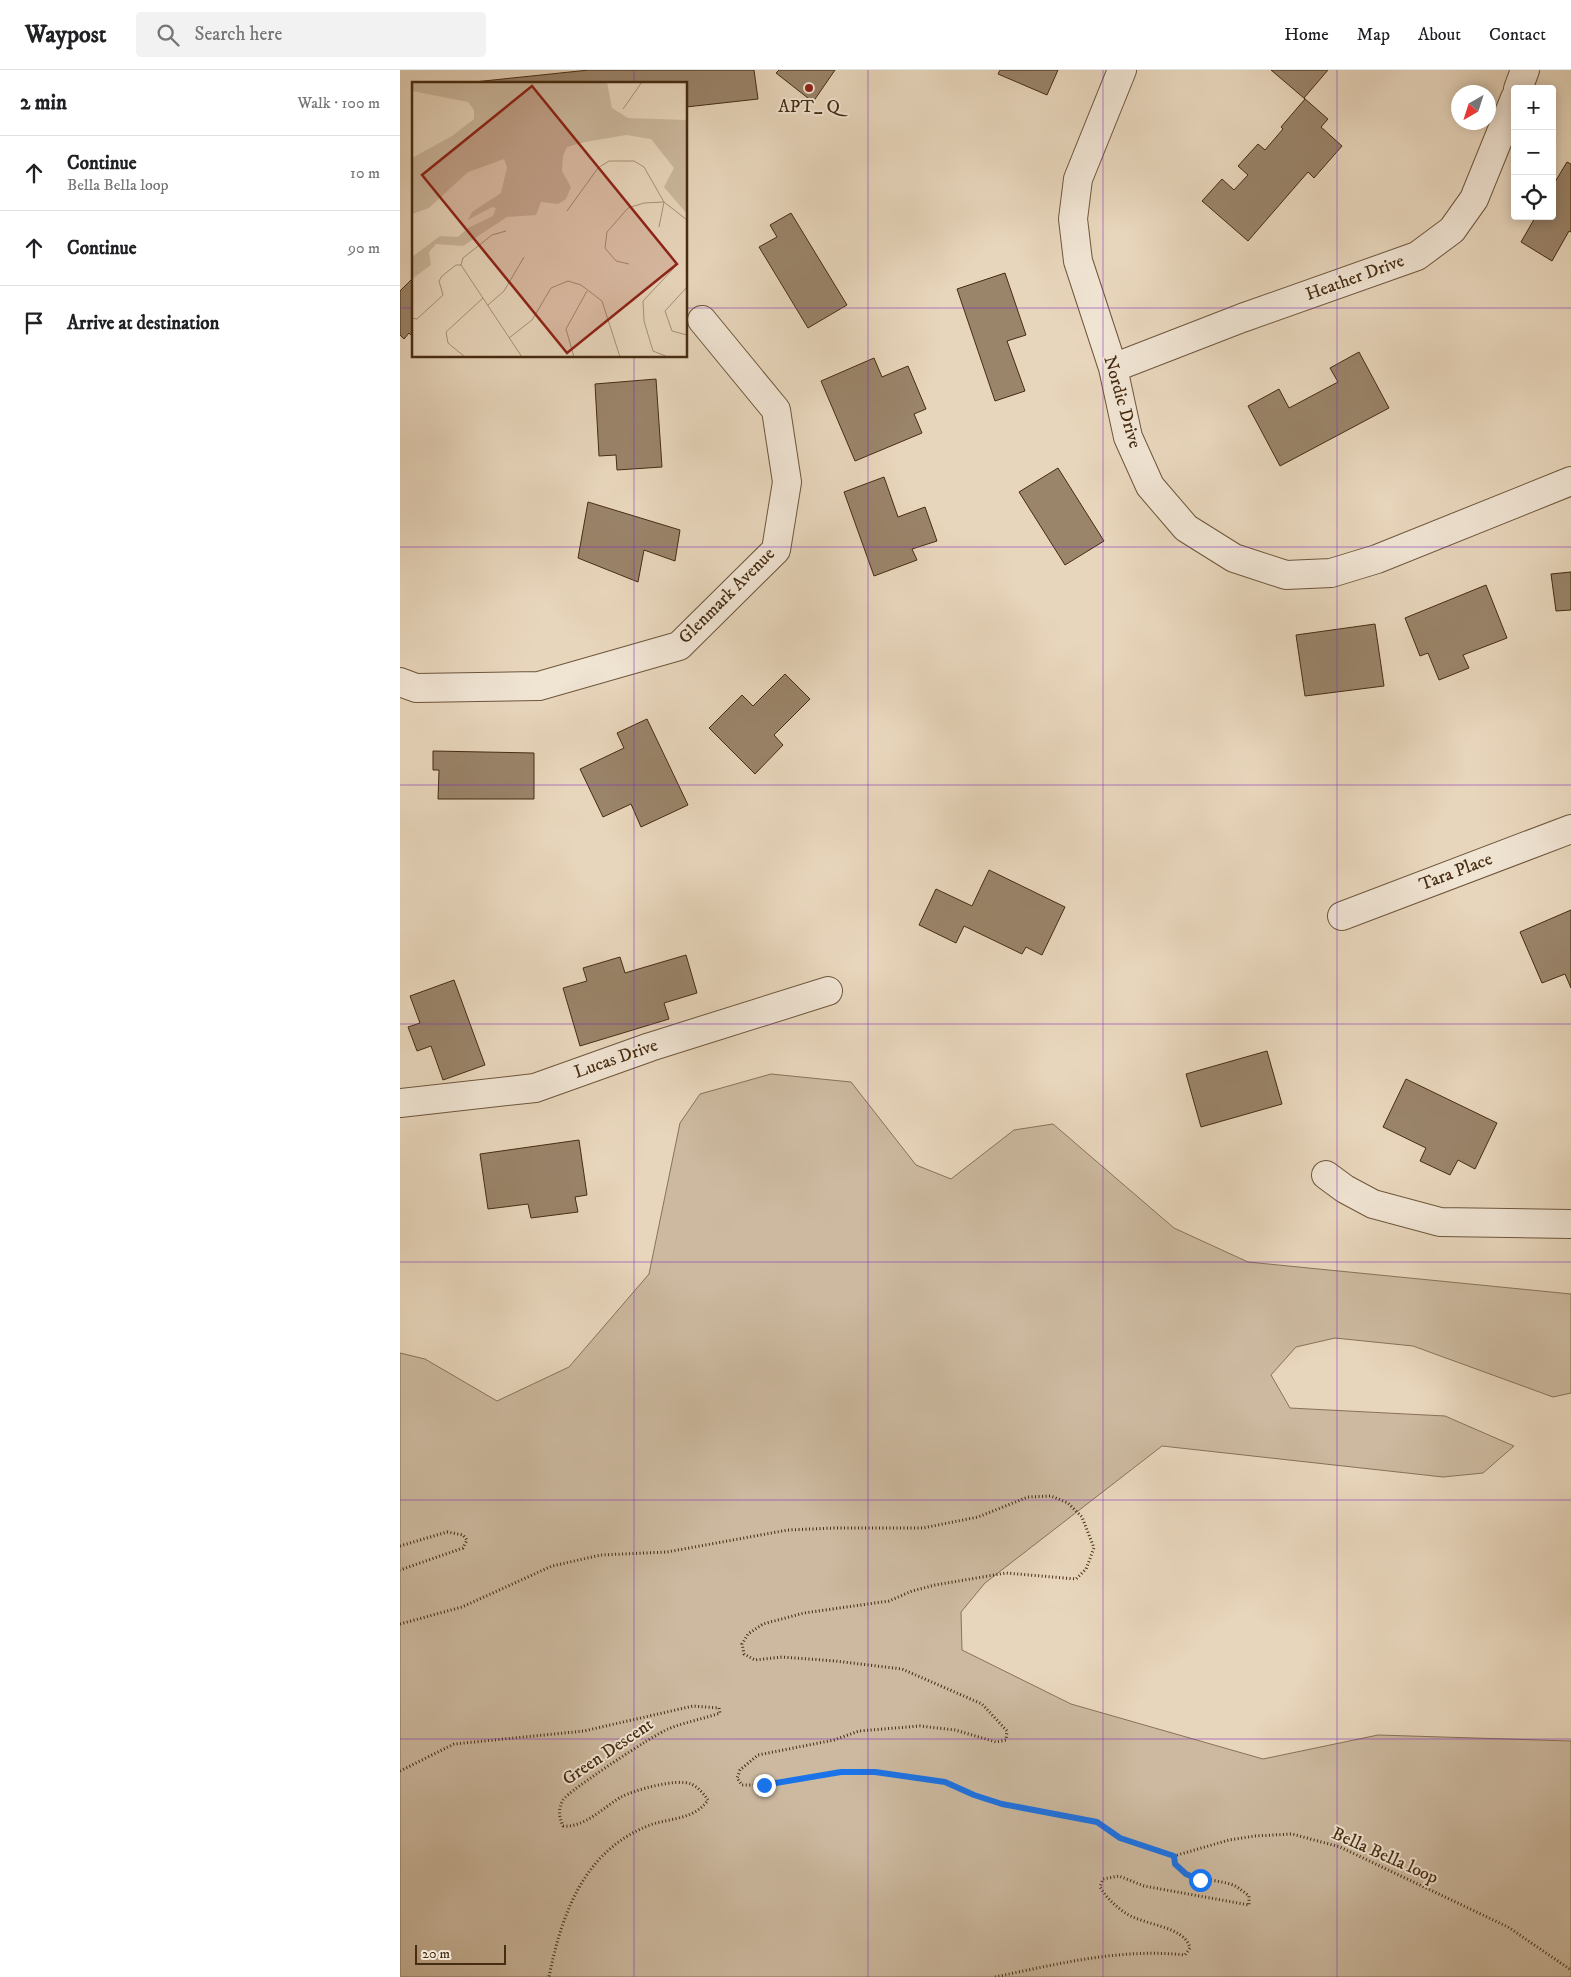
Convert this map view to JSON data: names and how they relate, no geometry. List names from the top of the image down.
{
  "streets": {
    "street": [
      "Heather Drive",
      "Nordic Drive",
      "Glenmark Avenue",
      "Tara Place",
      "Lucas Drive"
    ],
    "path": ["Green Descent", "Bella Bella loop"]
  },
  "crossings": [
    ["Heather Drive", "Nordic Drive"]
  ],
  "places": ["APT_ Q"],
  "scale_bar": "20 m",
  "north": "bottom left",
  "page": {
    "header": "Waypost",
    "search": "Search here",
    "nav": [
      "Home",
      "Map",
      "About",
      "Contact"
    ],
    "heading": ["2 min", "Walk · 100 m"],
    "map_buttons": ["+", "−"],
    "list": [
      ["Continue", "Bella Bella loop", "10 m"],
      ["Continue", "90 m"],
      "Arrive at destination"
    ],
    "scale": "20 m"
  }
}
